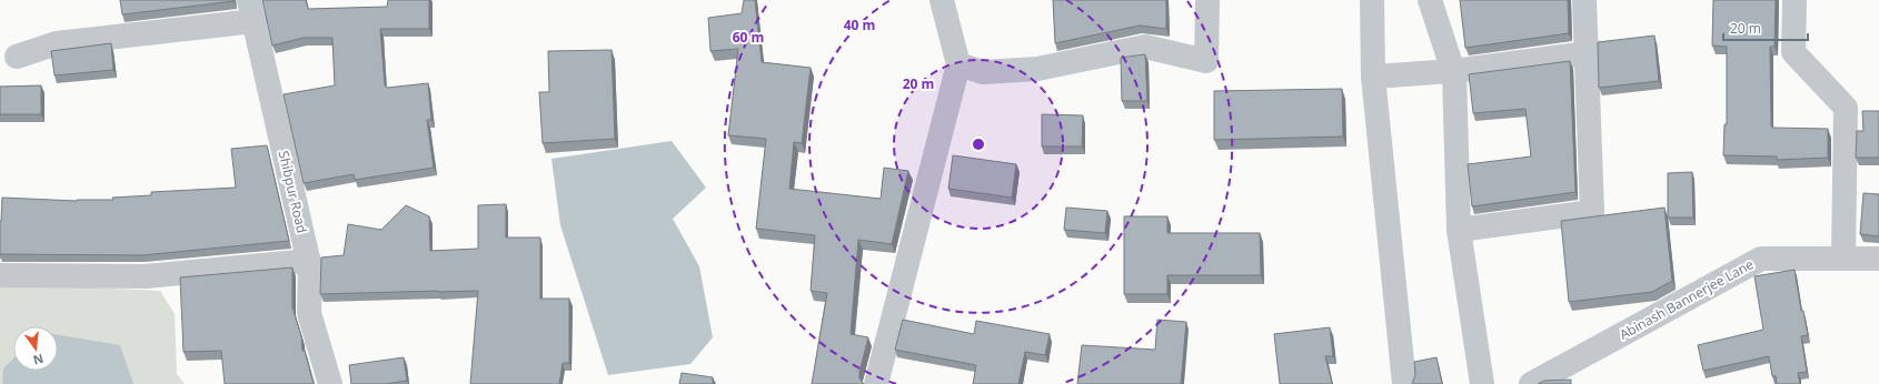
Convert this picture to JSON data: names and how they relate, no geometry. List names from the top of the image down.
{
  "streets": {
    "street": ["Shibpur Road", "Abinash Bannerjee Lane"]
  },
  "scale_bar": "20 m",
  "north": "bottom",
  "rings": ["40 m", "60 m", "20 m"]
}
